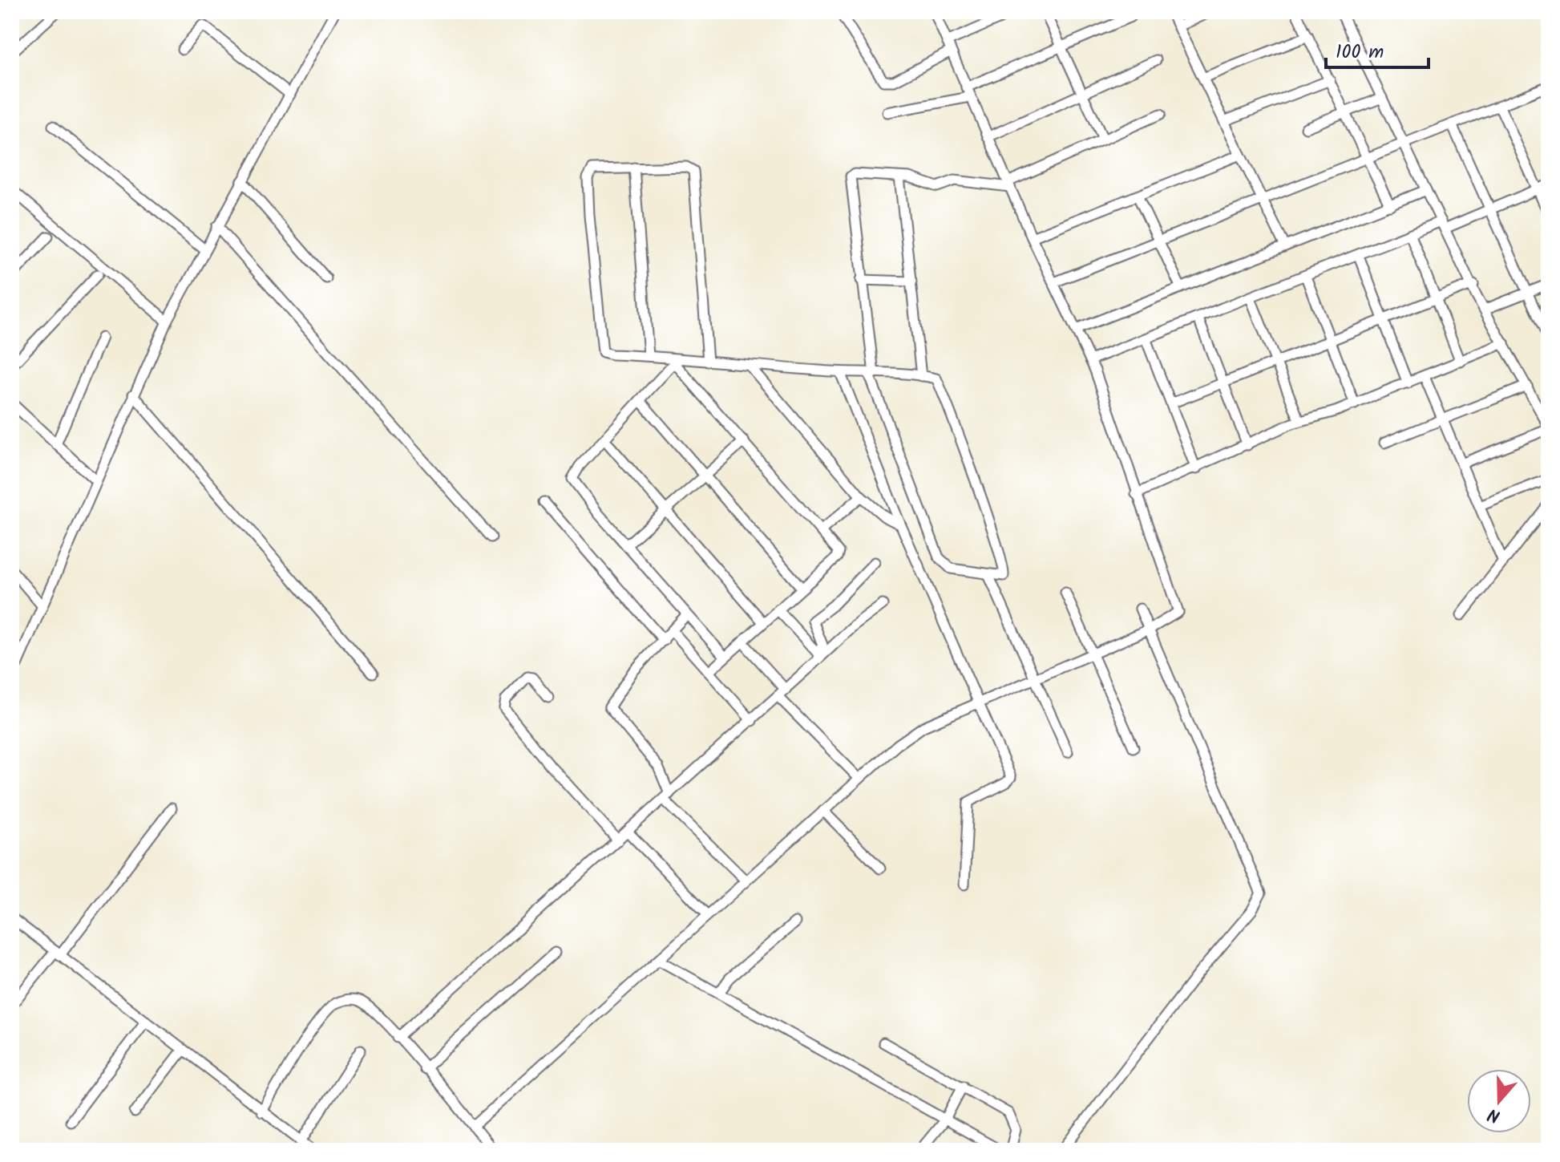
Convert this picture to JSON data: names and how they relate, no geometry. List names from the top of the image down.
{
  "scale_bar": "100 m",
  "north": "bottom"
}
